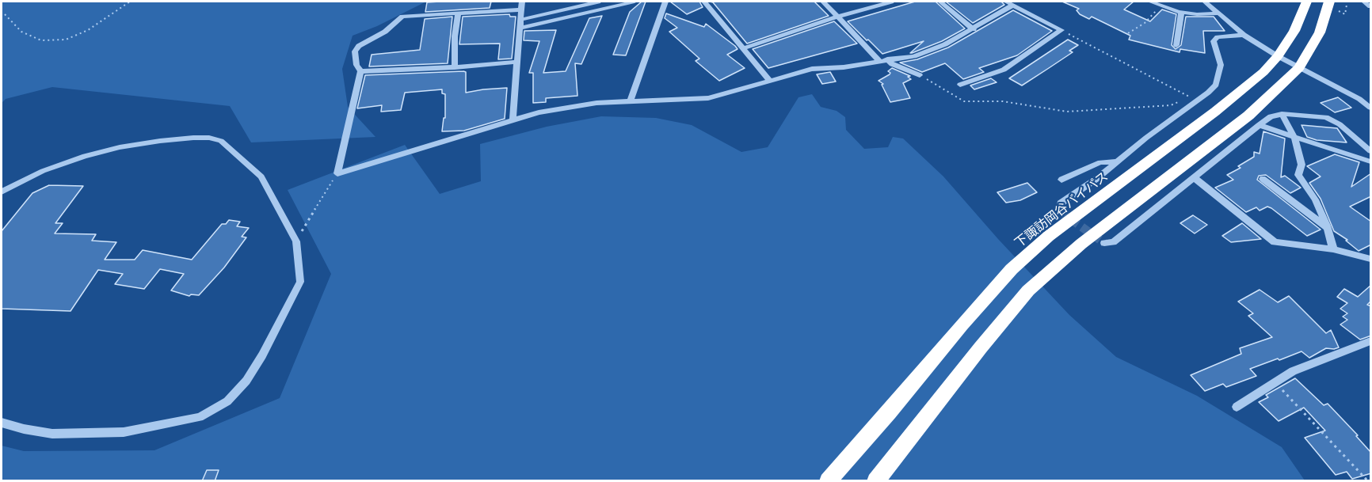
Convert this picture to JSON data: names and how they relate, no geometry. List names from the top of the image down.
{
  "streets": {
    "highway": ["下諏訪岡谷バイパス"]
  }
}
